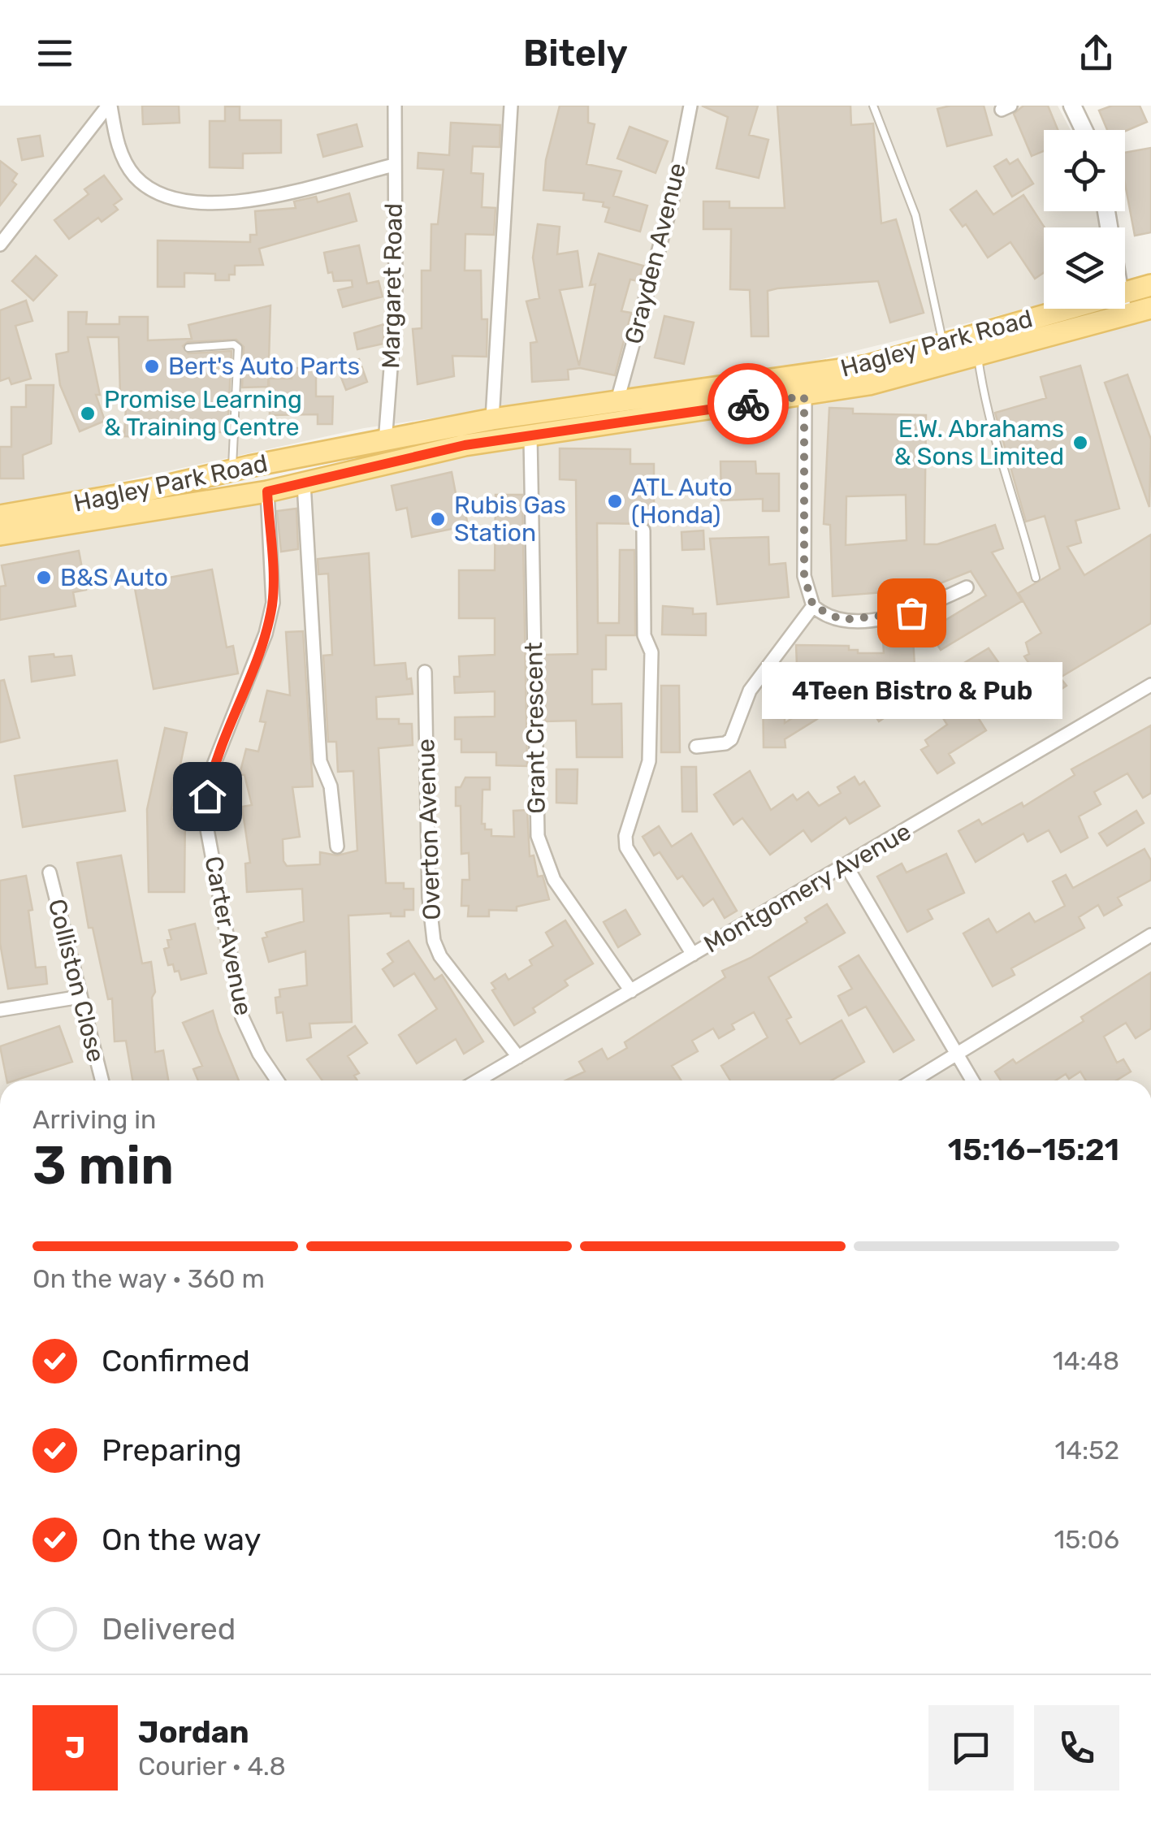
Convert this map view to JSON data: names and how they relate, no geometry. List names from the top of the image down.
{
  "streets": {
    "main road": ["Hagley Park Road"],
    "street": [
      "Grayden Avenue",
      "Margaret Road",
      "Grant Crescent",
      "Overton Avenue",
      "Montgomery Avenue",
      "Carter Avenue",
      "Colliston Close"
    ]
  },
  "crossings": [
    ["Grayden Avenue", "Hagley Park Road"],
    ["Margaret Road", "Hagley Park Road"],
    ["Hagley Park Road", "Grant Crescent"],
    ["Hagley Park Road", "Carter Avenue"],
    ["Grant Crescent", "Montgomery Avenue"],
    ["Overton Avenue", "Montgomery Avenue"]
  ],
  "places": [
    "Bert's Auto Parts",
    "Promise Learning & Training Centre",
    "E.W. Abrahams & Sons Limited",
    "ATL Auto (Honda)",
    "Rubis Gas Station",
    "B&S Auto",
    "4Teen Bistro & Pub"
  ],
  "page": {
    "header": "Bitely",
    "bubble": "4Teen Bistro & Pub",
    "heading": ["3 min", "Arriving in", "15:16–15:21"],
    "panel": ["Jordan", "Courier · 4.8"],
    "bar": "On the way · 360 m",
    "list": [
      ["Confirmed", "14:48"],
      ["Preparing", "14:52"],
      ["On the way", "15:06"],
      "Delivered"
    ],
    "round": "J"
  }
}
